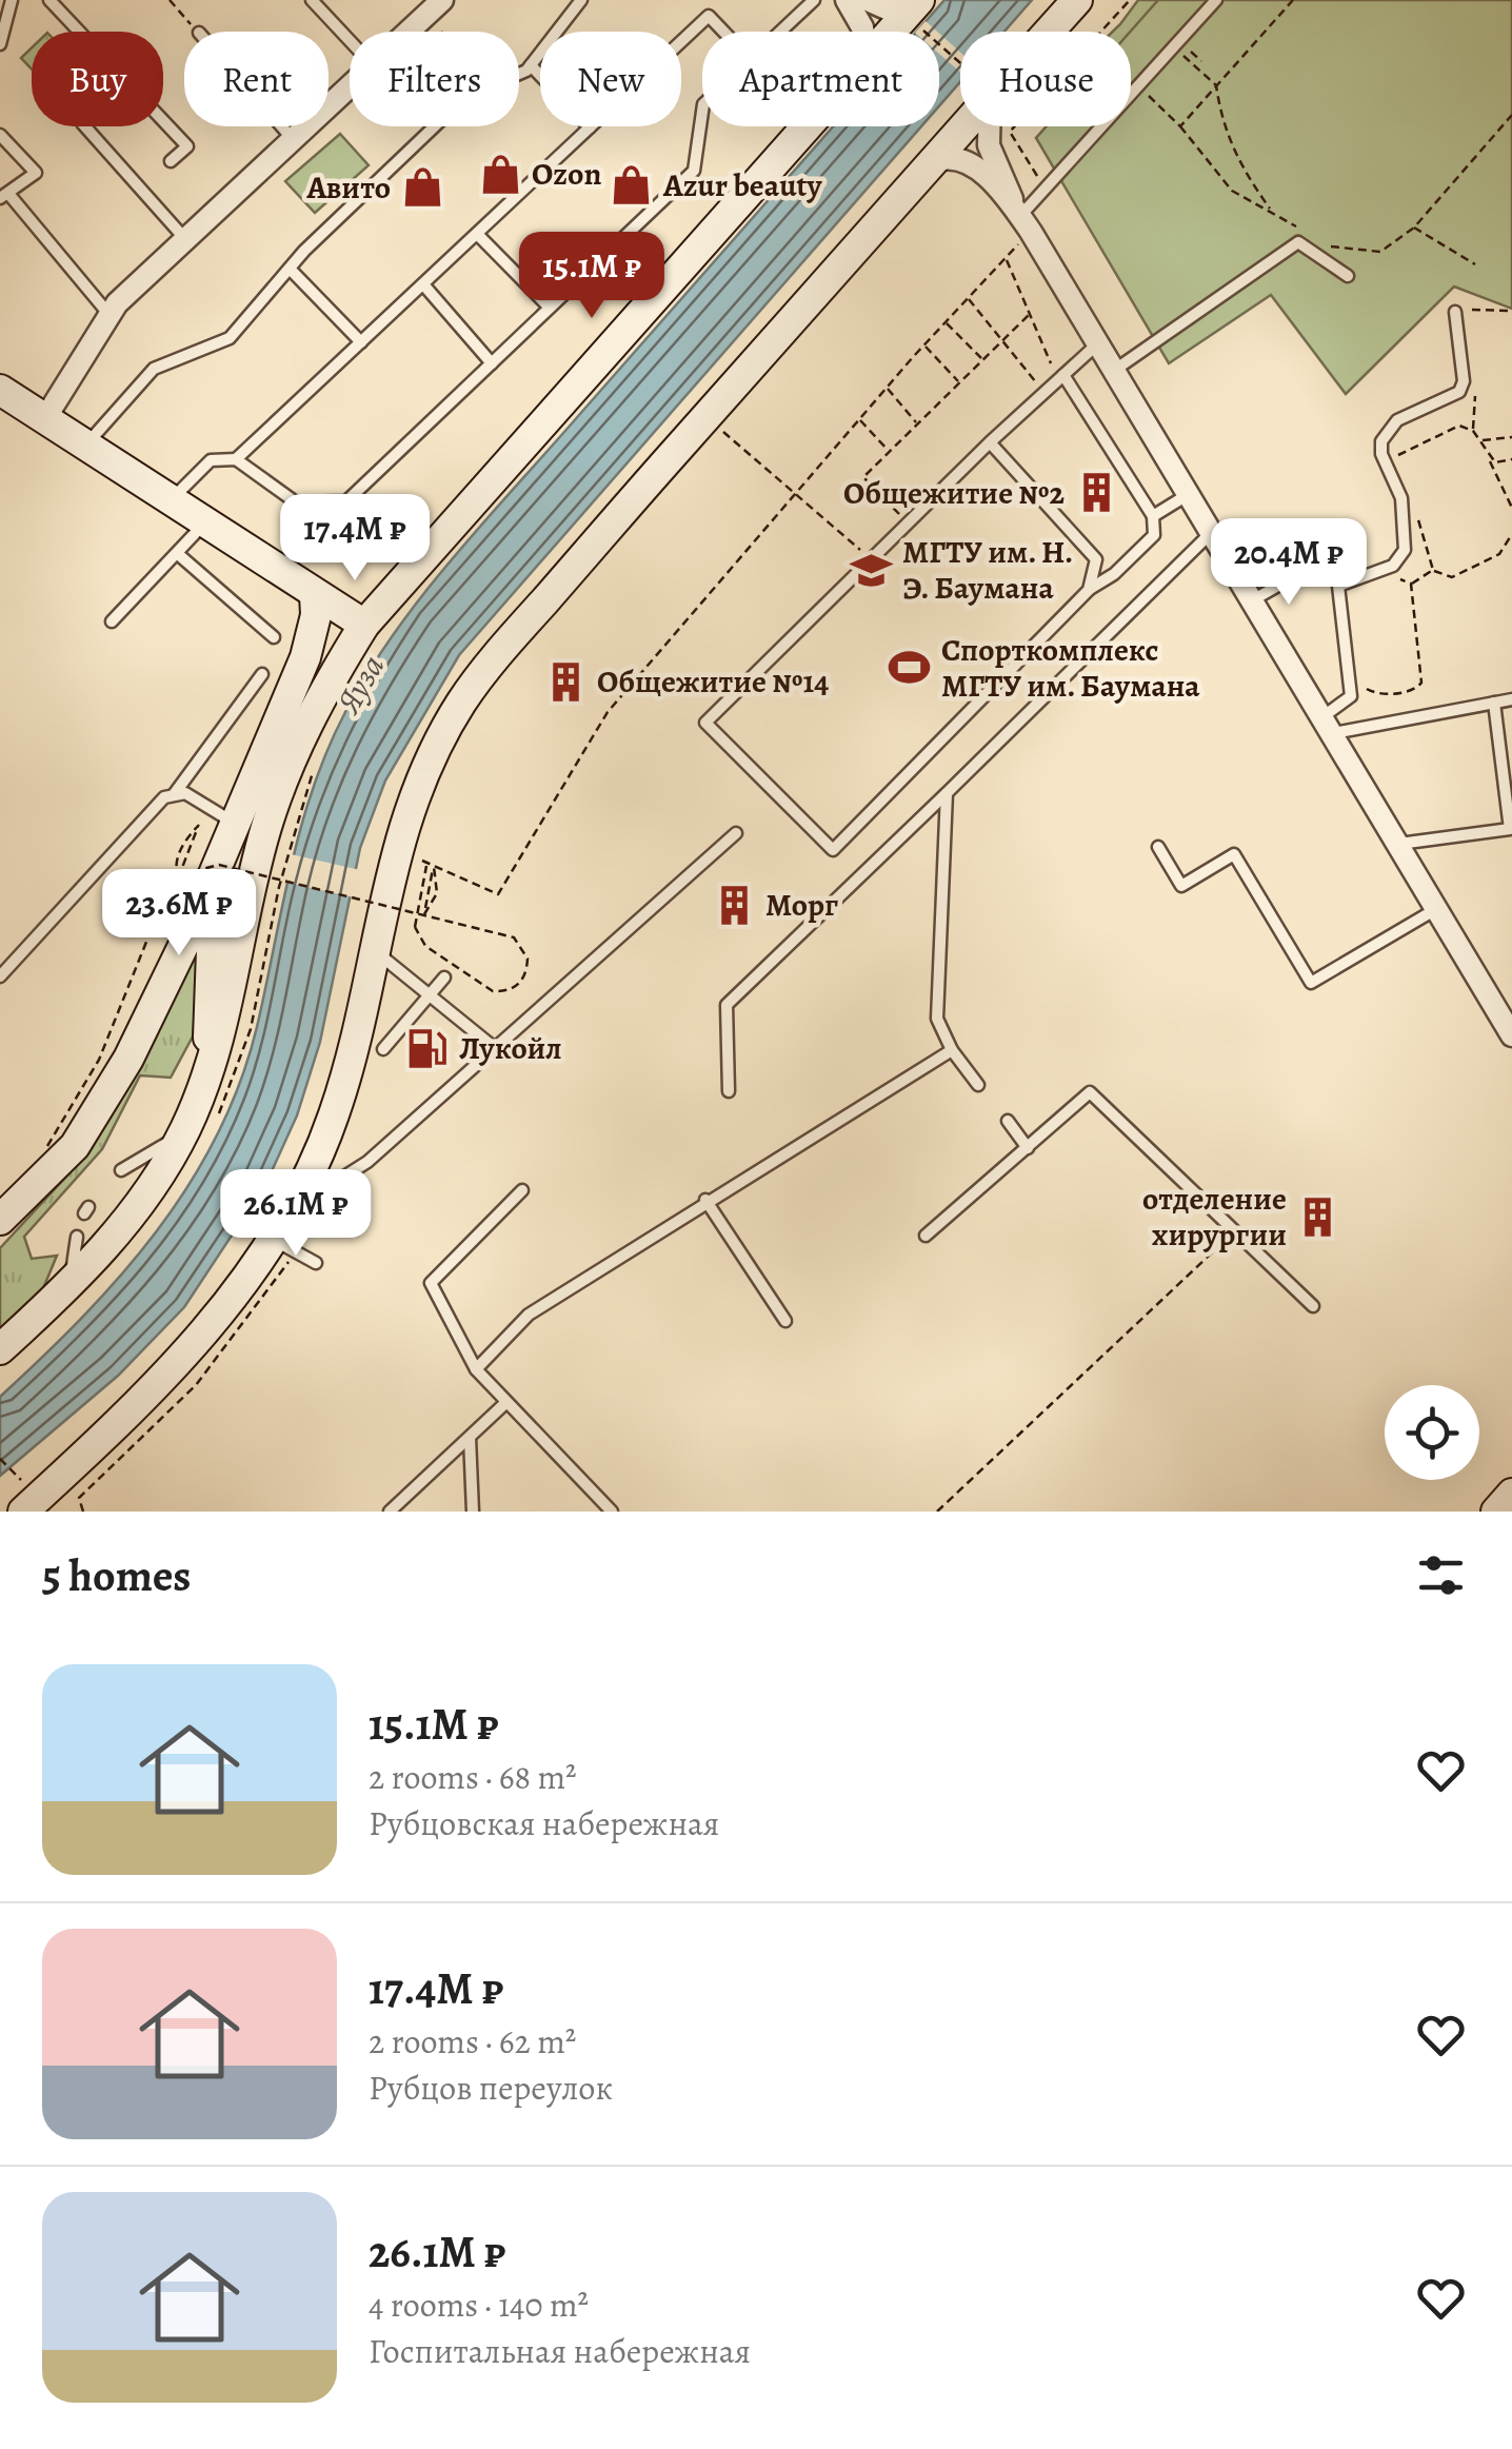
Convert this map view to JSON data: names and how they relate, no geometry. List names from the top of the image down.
{
  "water": ["Яуза"],
  "places": {
    "shop": ["Ozon", "Azur beauty", "Авито"],
    "building": [
      "Общежитие №2",
      "Общежитие №14",
      "Морг",
      "отделение хирургии"
    ],
    "school or university": ["МГТУ им. Н. Э. Баумана"],
    "sports": ["Спорткомплекс МГТУ им. Баумана"],
    "fuel station": ["Лукойл"]
  },
  "page": {
    "chip": [
      "Buy",
      "Rent",
      "Filters",
      "New",
      "Apartment",
      "House"
    ],
    "price": [
      "15.1M ₽",
      "17.4M ₽",
      "20.4M ₽",
      "23.6M ₽",
      "26.1M ₽"
    ],
    "heading": "5 homes",
    "list": [
      {
        "name": "15.1M ₽",
        "note": "2 rooms · 68 m² · Рубцовская набережная"
      },
      {
        "name": "17.4M ₽",
        "note": "2 rooms · 62 m² · Рубцов переулок"
      },
      {
        "name": "26.1M ₽",
        "note": "4 rooms · 140 m² · Госпитальная набережная"
      }
    ]
  }
}
